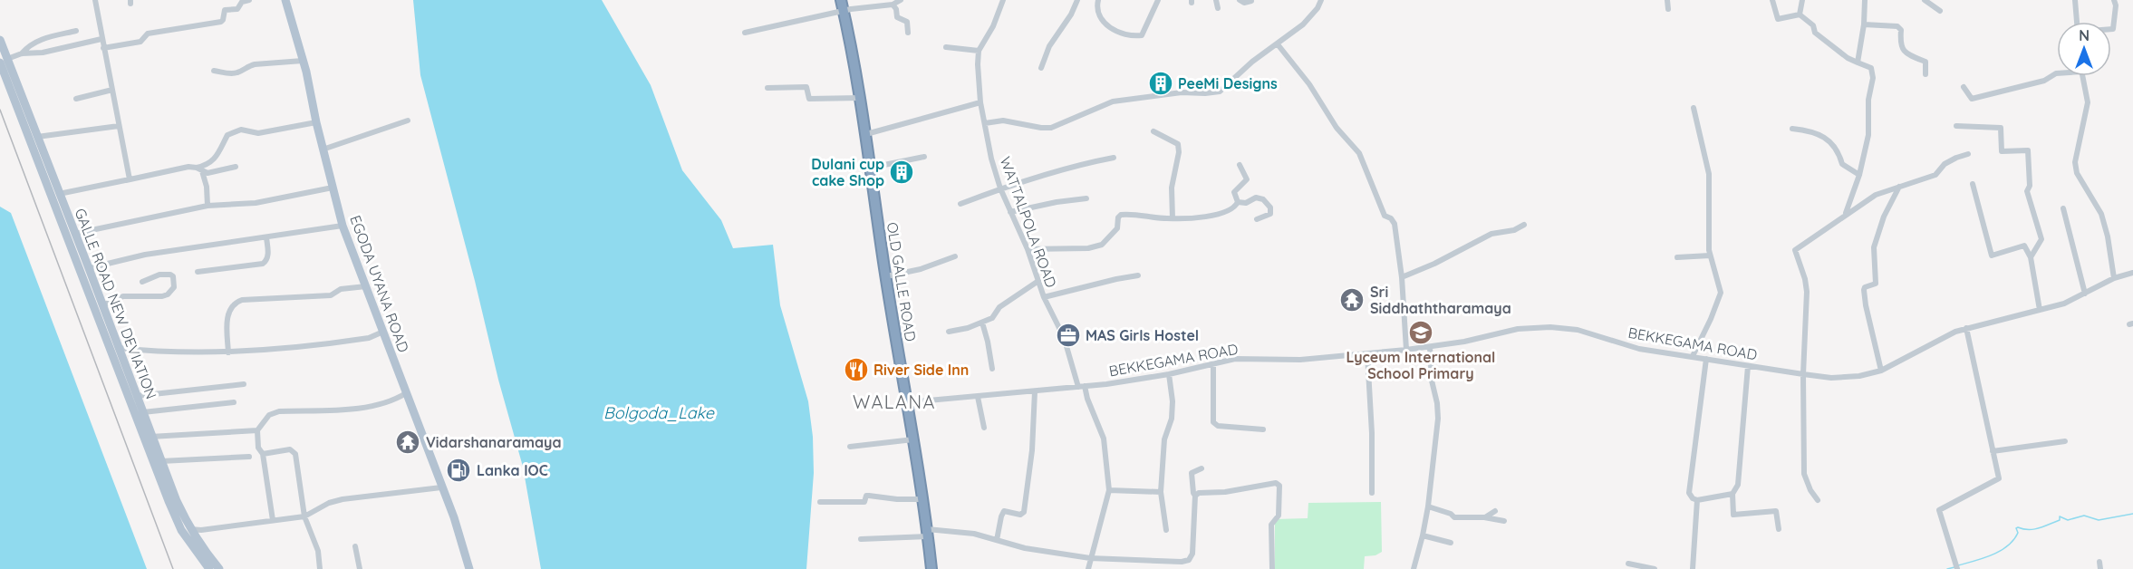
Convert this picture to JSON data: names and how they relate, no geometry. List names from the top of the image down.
{
  "streets": {
    "highway": ["OLD GALLE ROAD"],
    "main road": ["EGODA UYANA ROAD", "GALLE ROAD NEW DEVIATION"],
    "street": ["WATTALPOLA ROAD", "BEKKEGAMA ROAD"]
  },
  "crossings": [
    ["WATTALPOLA ROAD", "BEKKEGAMA ROAD"],
    ["OLD GALLE ROAD", "BEKKEGAMA ROAD"]
  ],
  "districts": ["WALANA"],
  "water": ["Bolgoda_Lake"],
  "places": {
    "building": ["PeeMi Designs", "Dulani cup cake Shop"],
    "temple": ["Sri Siddhaththaramaya", "Vidarshanaramaya"],
    "school or university": ["Lyceum International School Primary"],
    "office": ["MAS Girls Hostel"],
    "restaurant": ["River Side Inn"],
    "fuel station": ["Lanka IOC"]
  },
  "north": "top"
}
